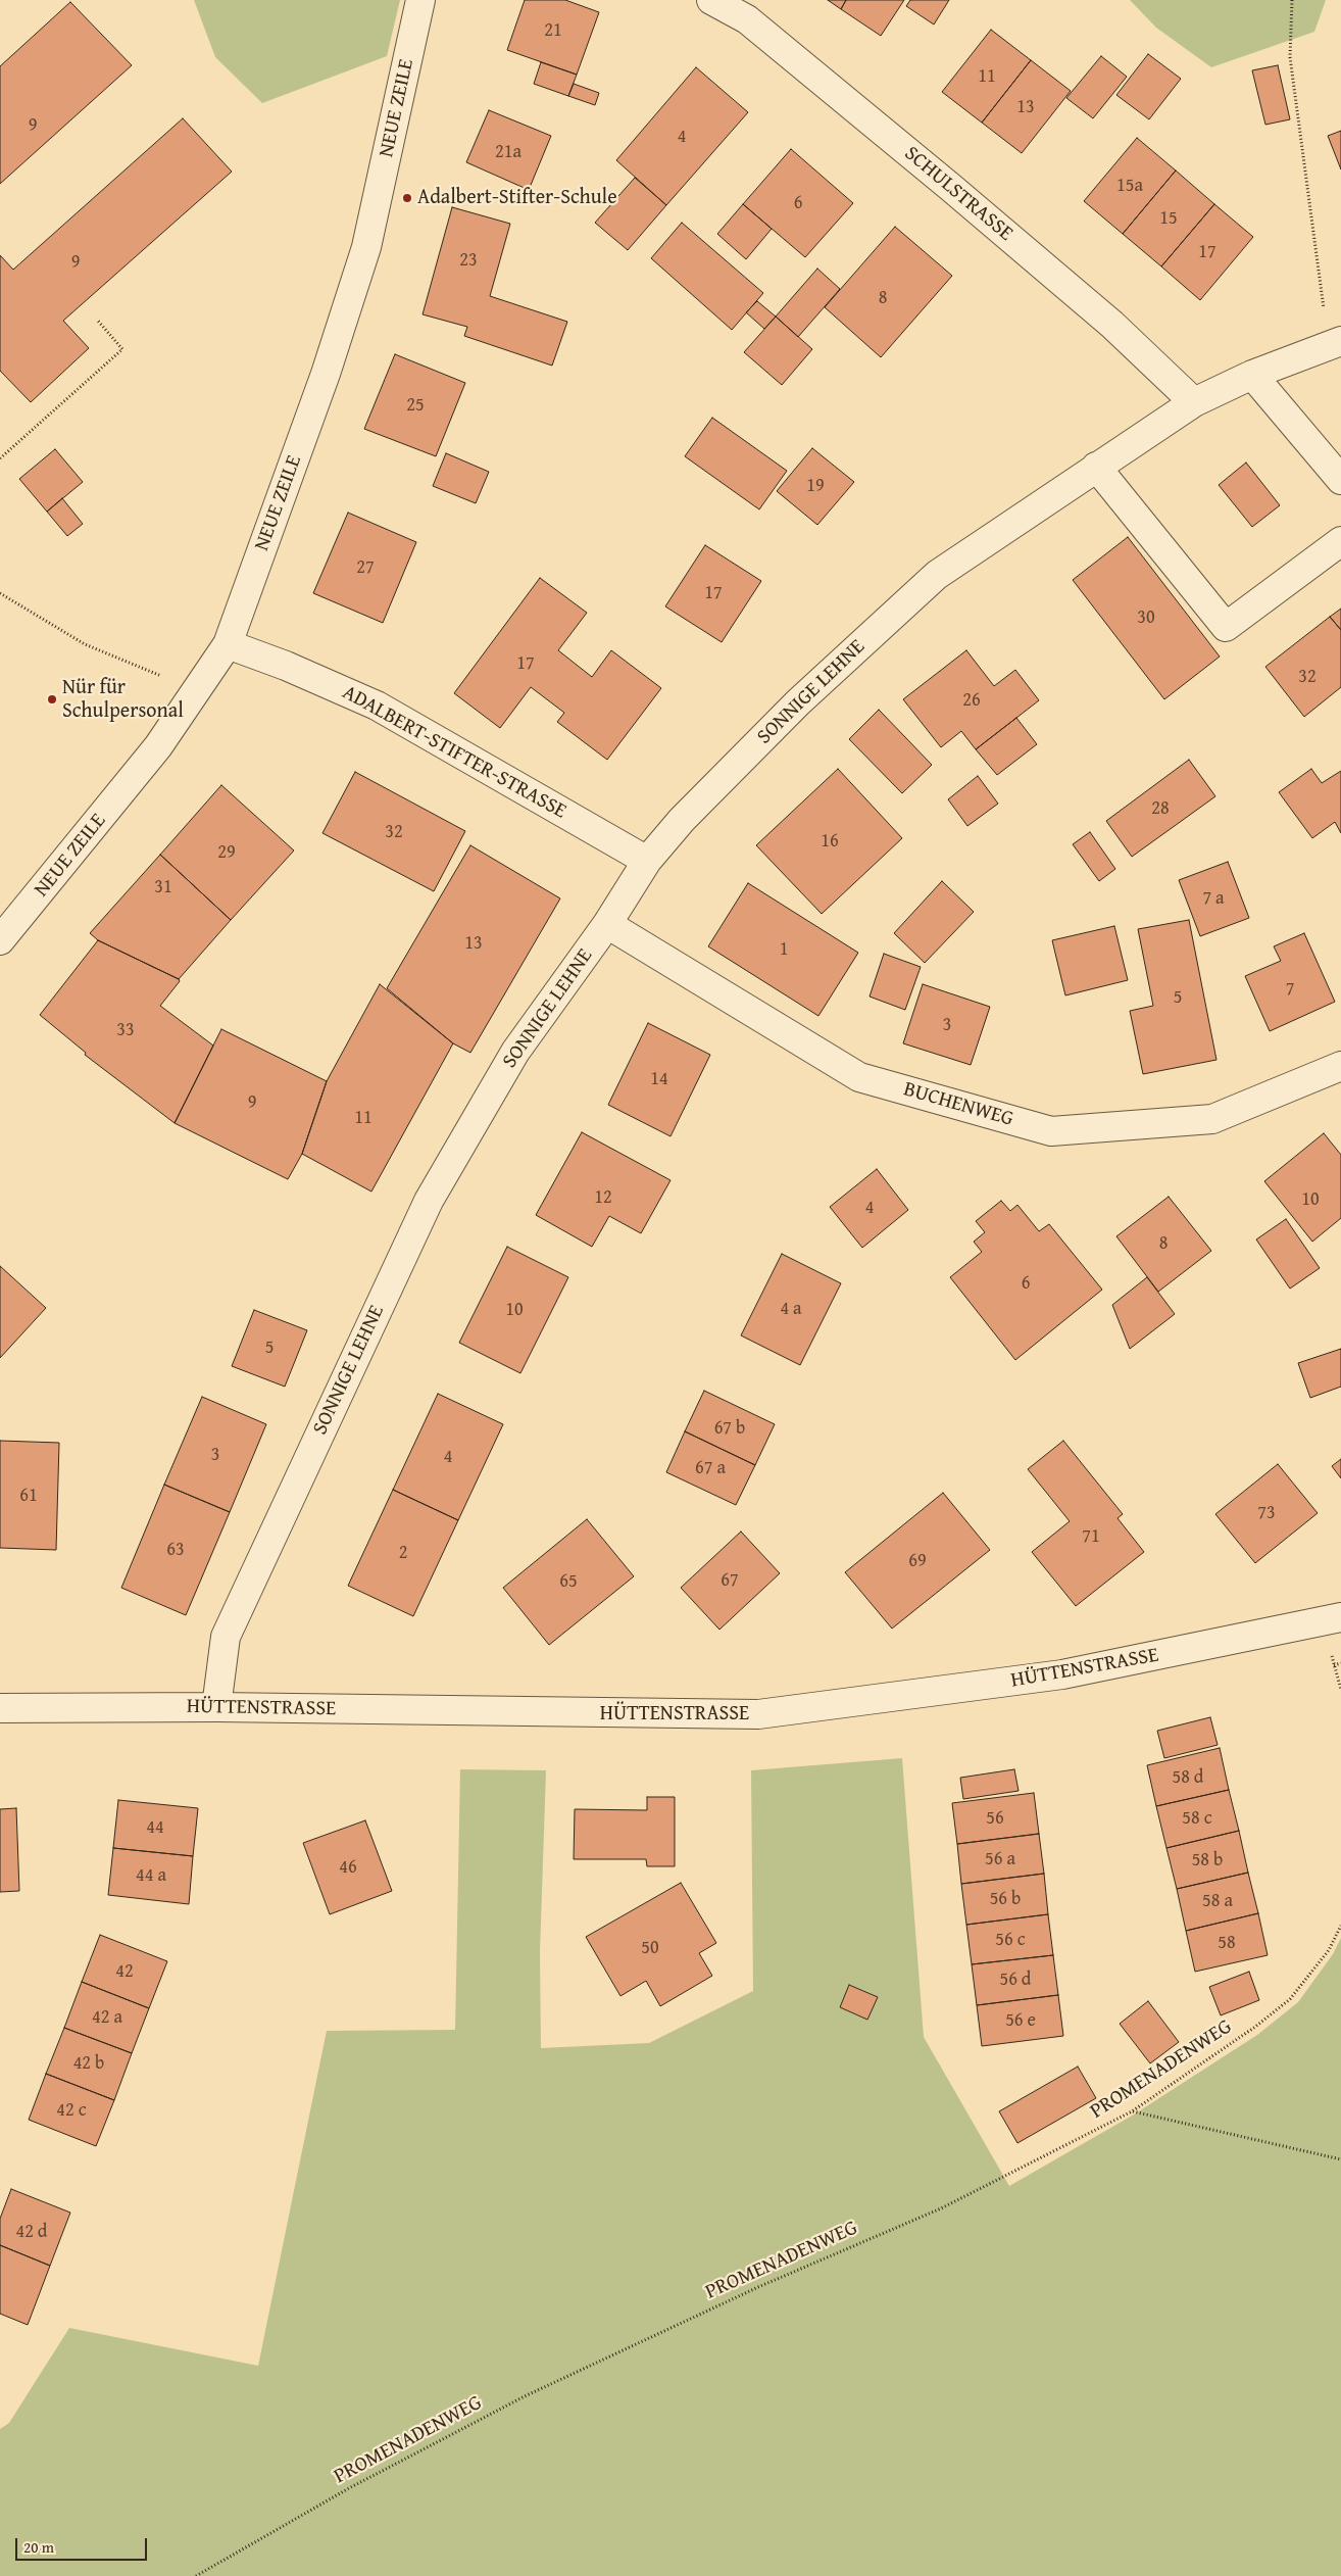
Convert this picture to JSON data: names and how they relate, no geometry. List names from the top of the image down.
{
  "streets": {
    "street": [
      "NEUE ZEILE",
      "SCHULSTRASSE",
      "SONNIGE LEHNE",
      "ADALBERT-STIFTER-STRASSE",
      "BUCHENWEG",
      "HÜTTENSTRASSE"
    ],
    "path": ["PROMENADENWEG"]
  },
  "crossings": [
    ["NEUE ZEILE", "ADALBERT-STIFTER-STRASSE"],
    ["SCHULSTRASSE", "SONNIGE LEHNE"],
    ["SONNIGE LEHNE", "ADALBERT-STIFTER-STRASSE"],
    ["SONNIGE LEHNE", "BUCHENWEG"],
    ["SONNIGE LEHNE", "HÜTTENSTRASSE"]
  ],
  "places": ["Adalbert-Stifter-Schule", "Nür für Schulpersonal"],
  "house_numbers": [
    "21",
    "11",
    "13",
    "9",
    "4",
    "21a",
    "15a",
    "6",
    "15",
    "17",
    "23",
    "9",
    "8",
    "25",
    "19",
    "27",
    "17",
    "30",
    "17",
    "32",
    "26",
    "28",
    "32",
    "16",
    "29",
    "31",
    "7 a",
    "13",
    "1",
    "7",
    "5",
    "3",
    "33",
    "14",
    "9",
    "11",
    "12",
    "10",
    "4",
    "8",
    "6",
    "4 a",
    "10",
    "5",
    "67 b",
    "3",
    "4",
    "67 a",
    "61",
    "73",
    "71",
    "63",
    "2",
    "69",
    "67",
    "65",
    "58 d",
    "56",
    "58 c",
    "44",
    "56 a",
    "58 b",
    "46",
    "44 a",
    "56 b",
    "58 a",
    "56 c",
    "58",
    "50",
    "42",
    "56 d",
    "42 a",
    "56 e",
    "42 b",
    "42 c",
    "42 d"
  ],
  "scale_bar": "20 m"
}
